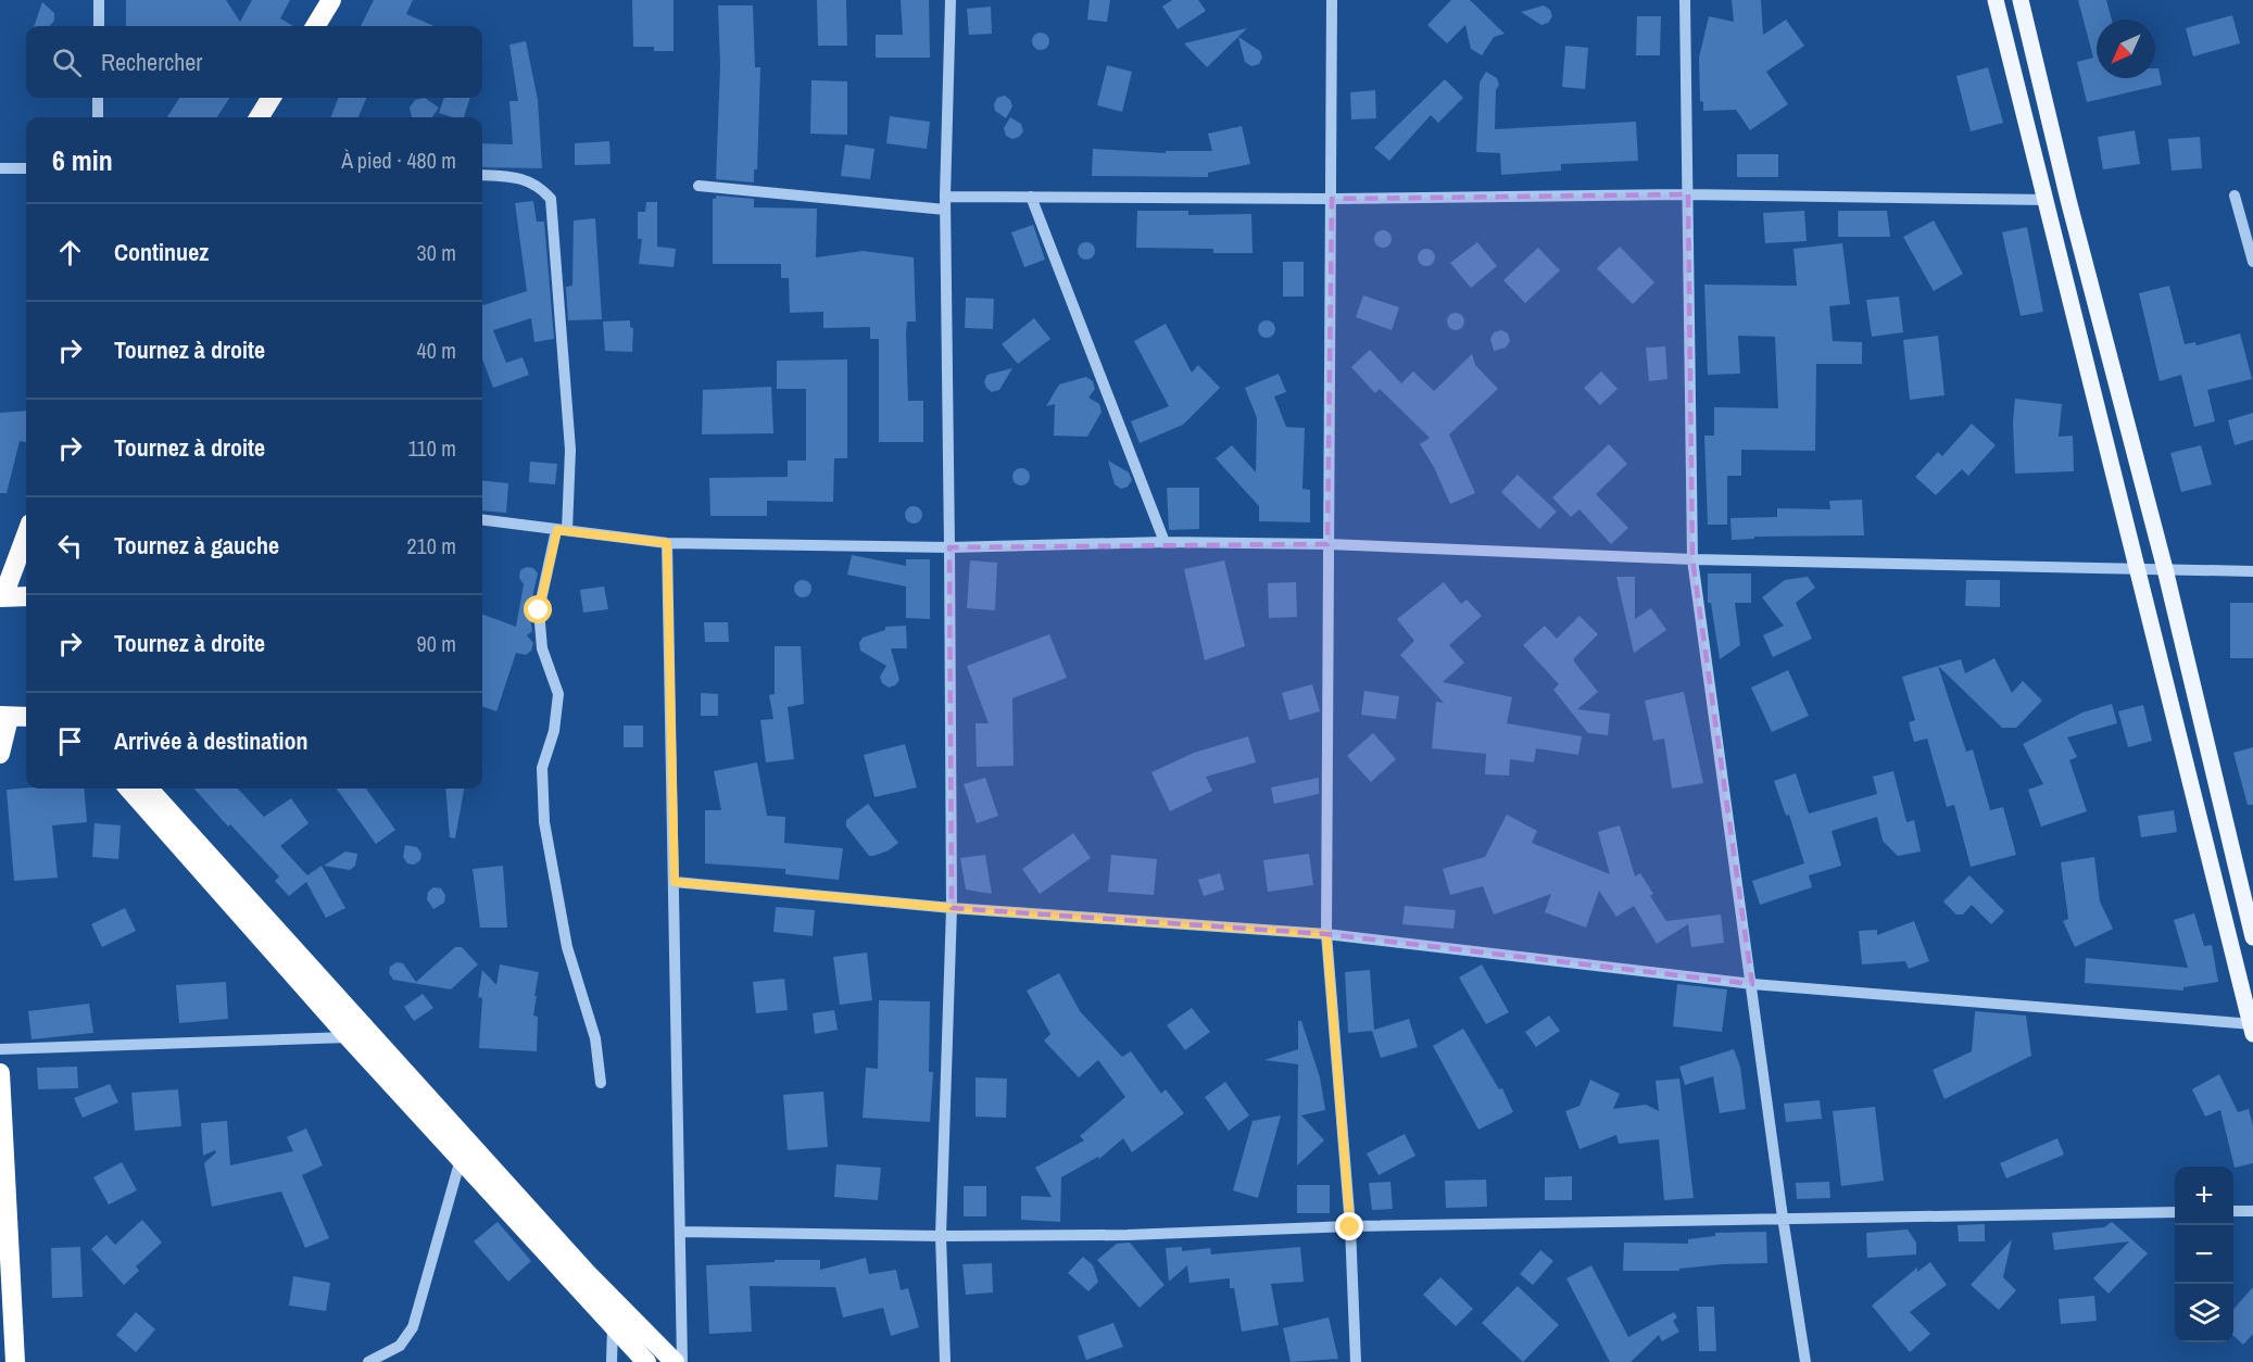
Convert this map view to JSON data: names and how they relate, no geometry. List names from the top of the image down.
{
  "north": "bottom left",
  "page": {
    "search": "Rechercher",
    "heading": ["6 min", "À pied · 480 m"],
    "list": [
      ["Continuez", "30 m"],
      ["Tournez à droite", "40 m"],
      ["Tournez à droite", "110 m"],
      ["Tournez à gauche", "210 m"],
      ["Tournez à droite", "90 m"],
      "Arrivée à destination"
    ],
    "map_buttons": ["+", "−"]
  }
}
